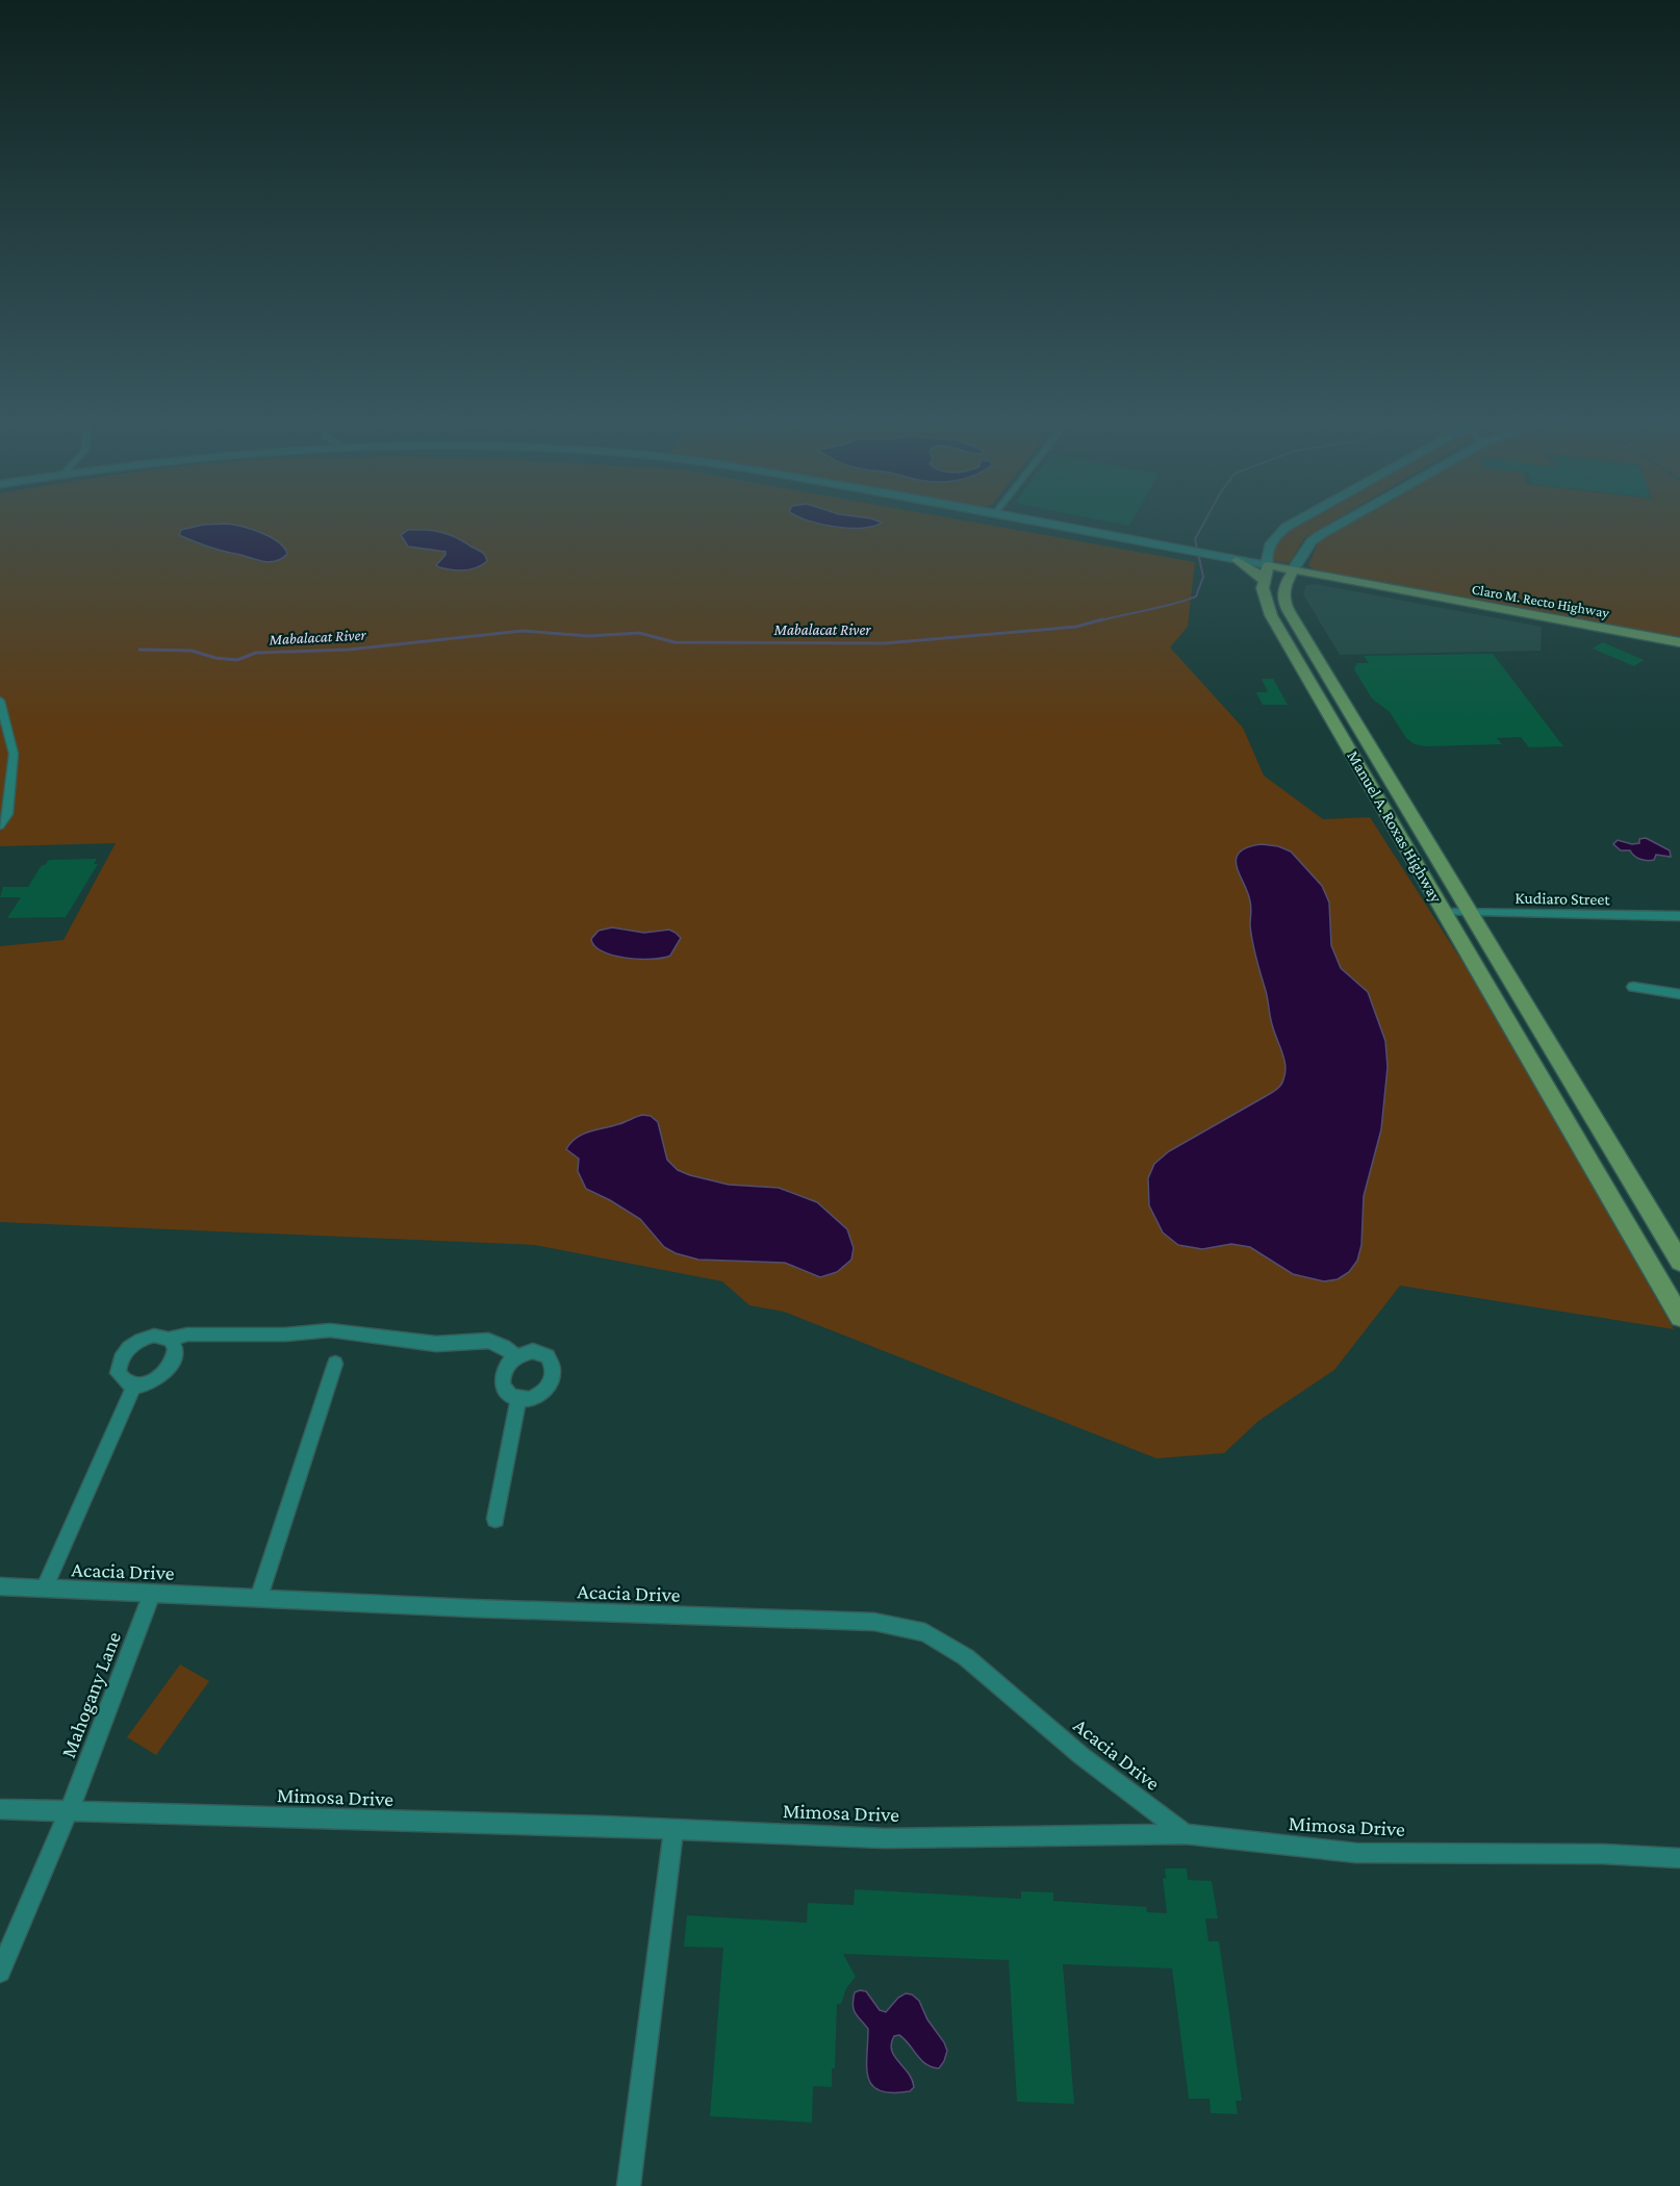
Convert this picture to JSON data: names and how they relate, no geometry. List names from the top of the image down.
{
  "streets": {
    "main road": ["Claro M. Recto Highway", "Manuel A. Roxas Highway"],
    "street": [
      "Kudiaro Street",
      "Acacia Drive",
      "Mahogany Lane",
      "Mimosa Drive"
    ]
  },
  "crossings": [
    ["Claro M. Recto Highway", "Manuel A. Roxas Highway"],
    ["Manuel A. Roxas Highway", "Kudiaro Street"],
    ["Acacia Drive", "Mahogany Lane"],
    ["Acacia Drive", "Mimosa Drive"],
    ["Mahogany Lane", "Mimosa Drive"]
  ],
  "water": ["Mabalacat River"]
}
